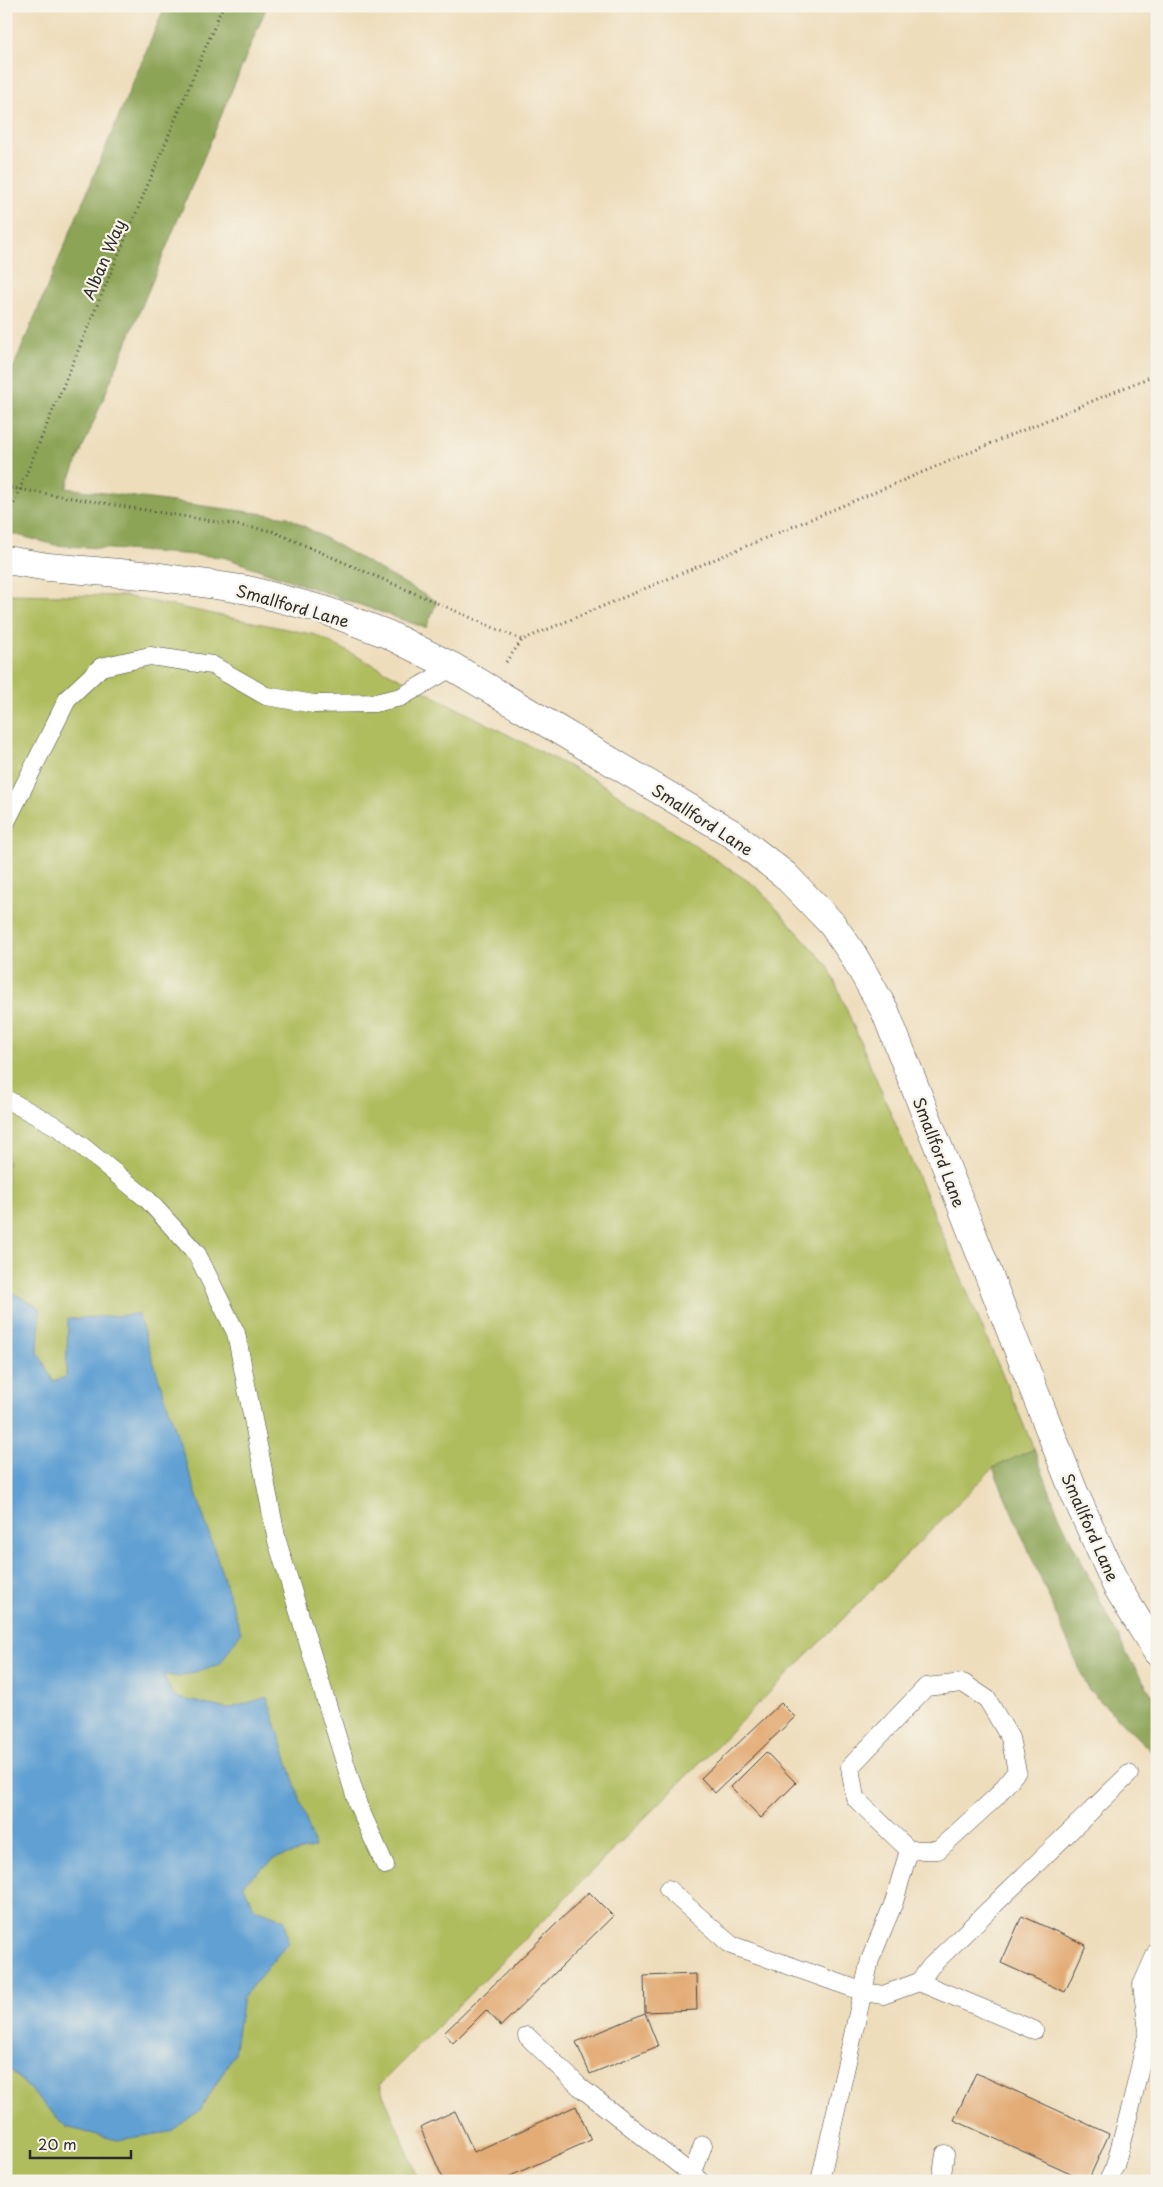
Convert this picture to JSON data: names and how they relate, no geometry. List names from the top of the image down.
{
  "streets": {
    "street": ["Smallford Lane"],
    "path": ["Alban Way"]
  },
  "scale_bar": "20 m"
}
